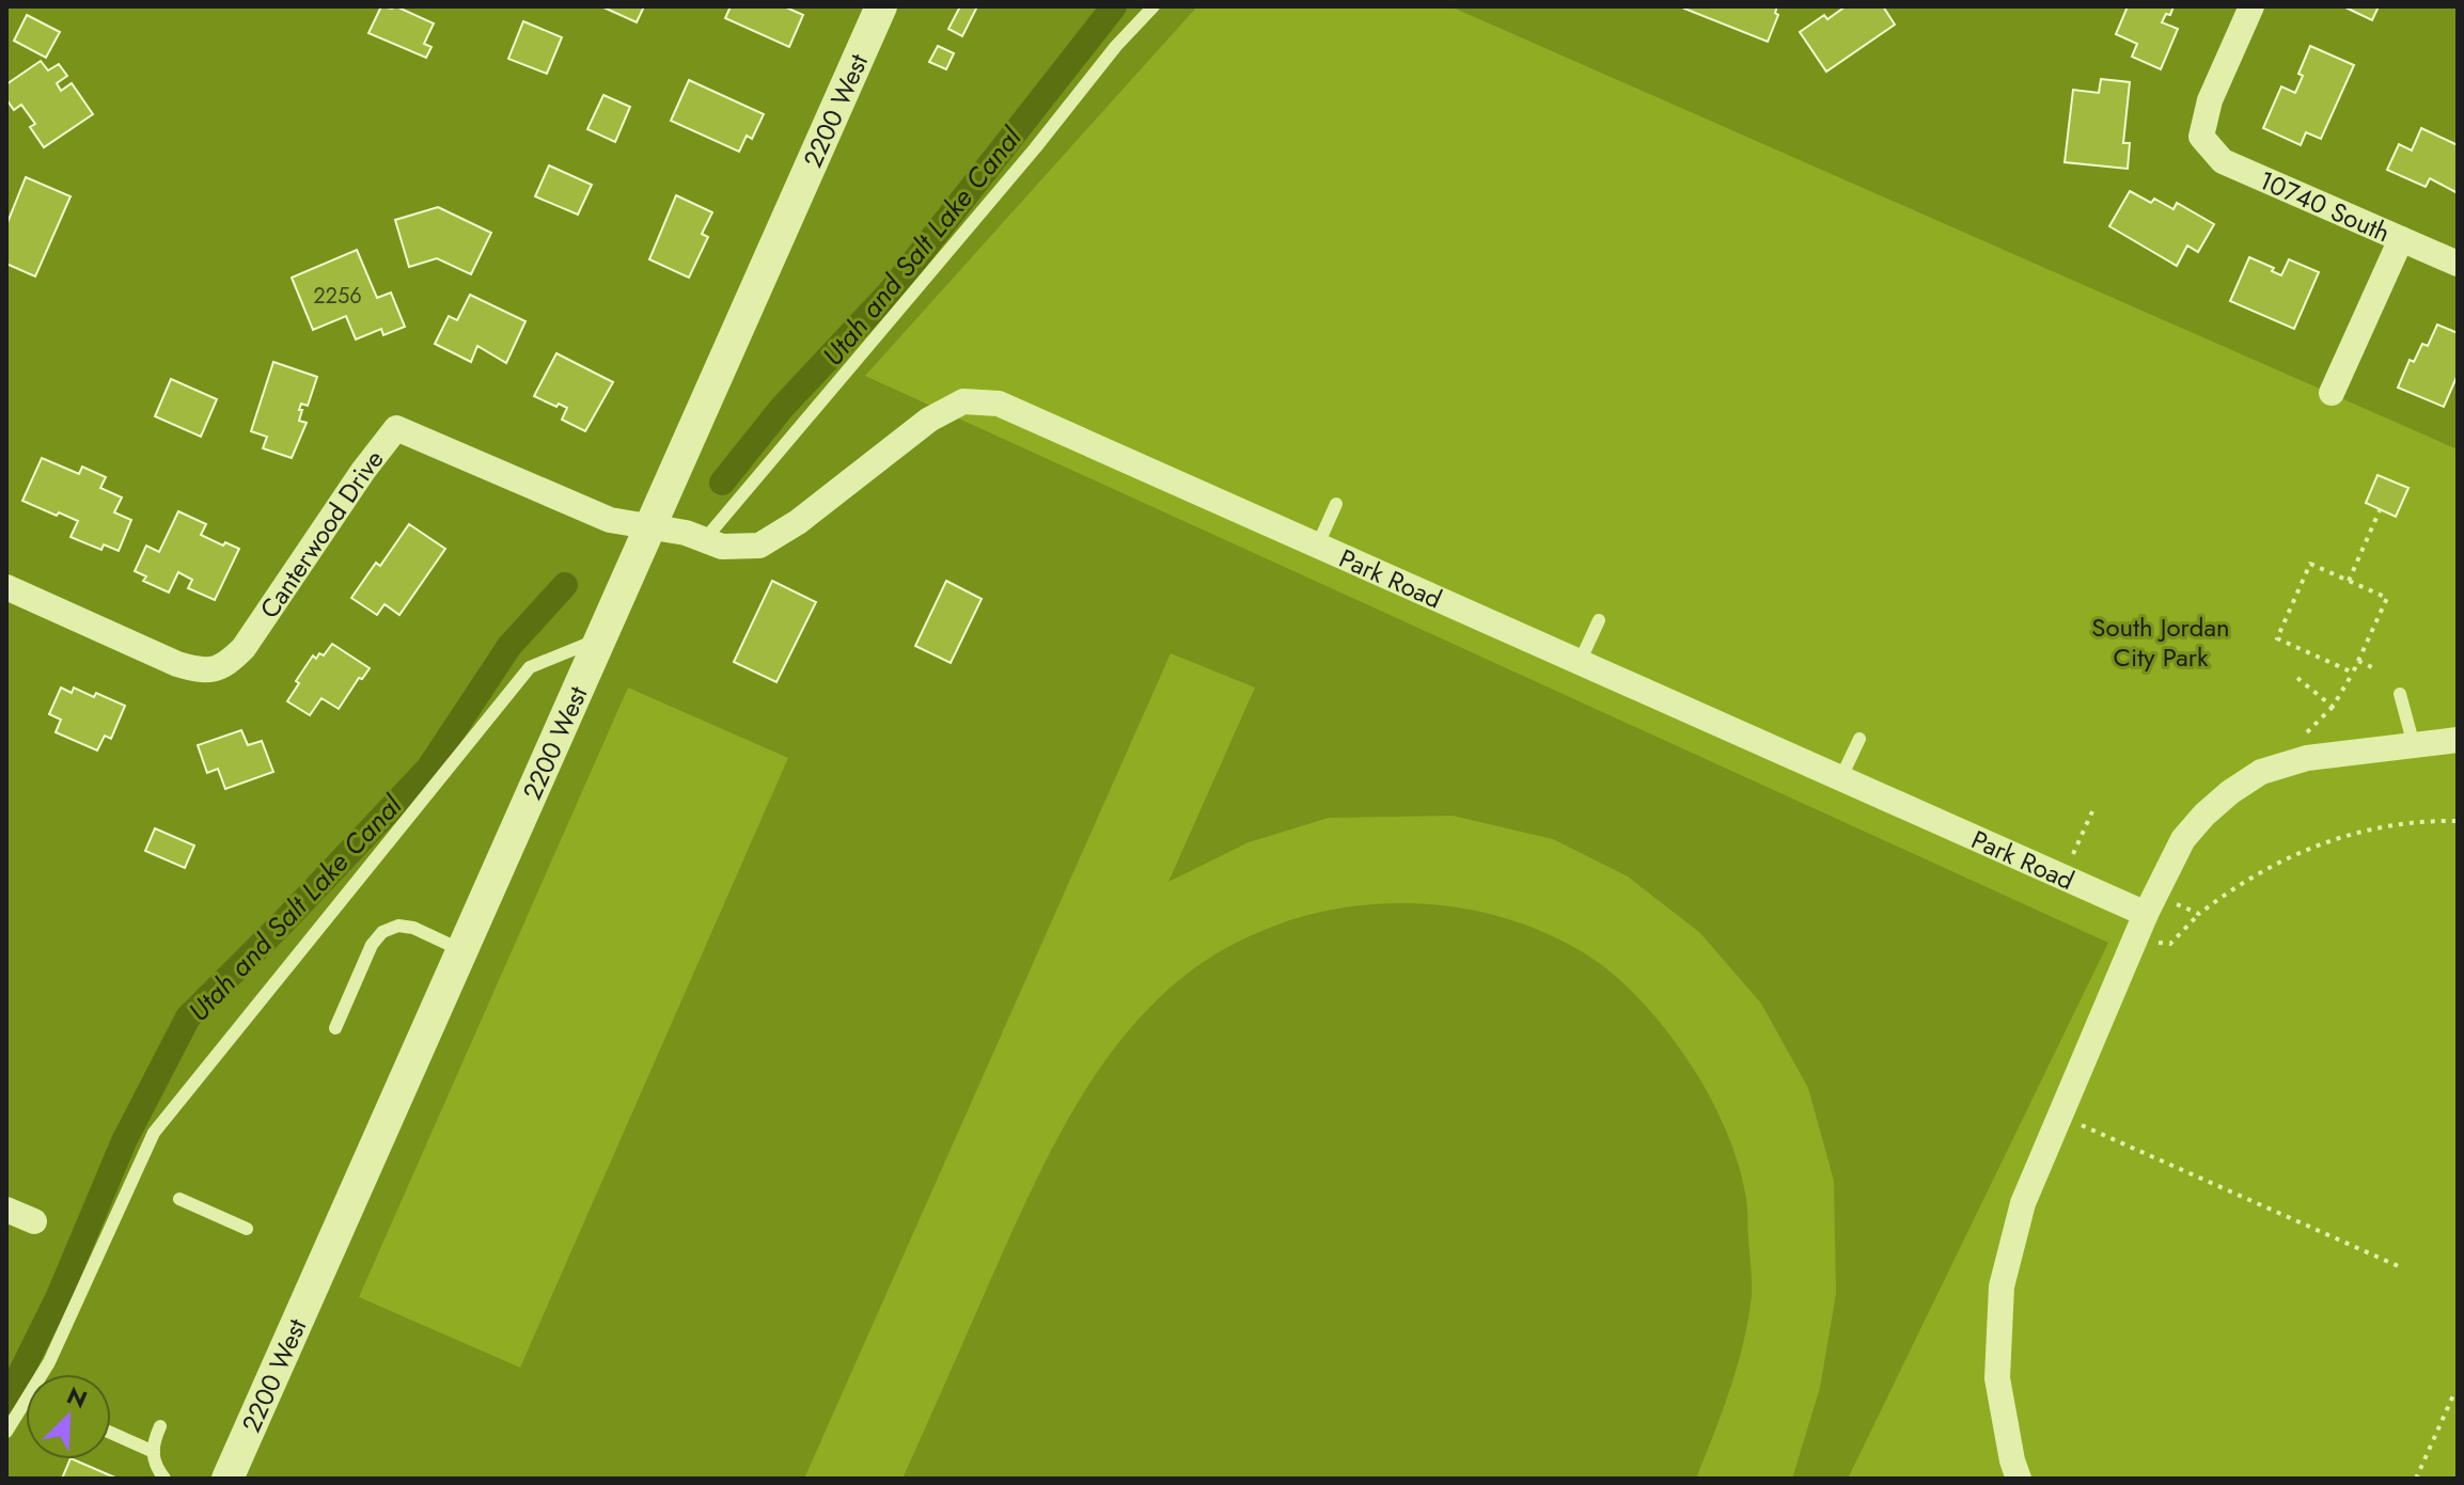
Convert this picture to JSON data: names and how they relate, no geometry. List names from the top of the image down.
{
  "streets": {
    "street": [
      "2200 West",
      "10740 South",
      "Canterwood Drive",
      "Park Road"
    ]
  },
  "crossings": [
    ["2200 West", "Canterwood Drive"],
    ["2200 West", "Park Road"],
    ["Canterwood Drive", "Park Road"]
  ],
  "water": ["Utah and Salt Lake Canal"],
  "parks": ["South Jordan City Park"],
  "house_numbers": ["2256"],
  "north": "top right"
}
